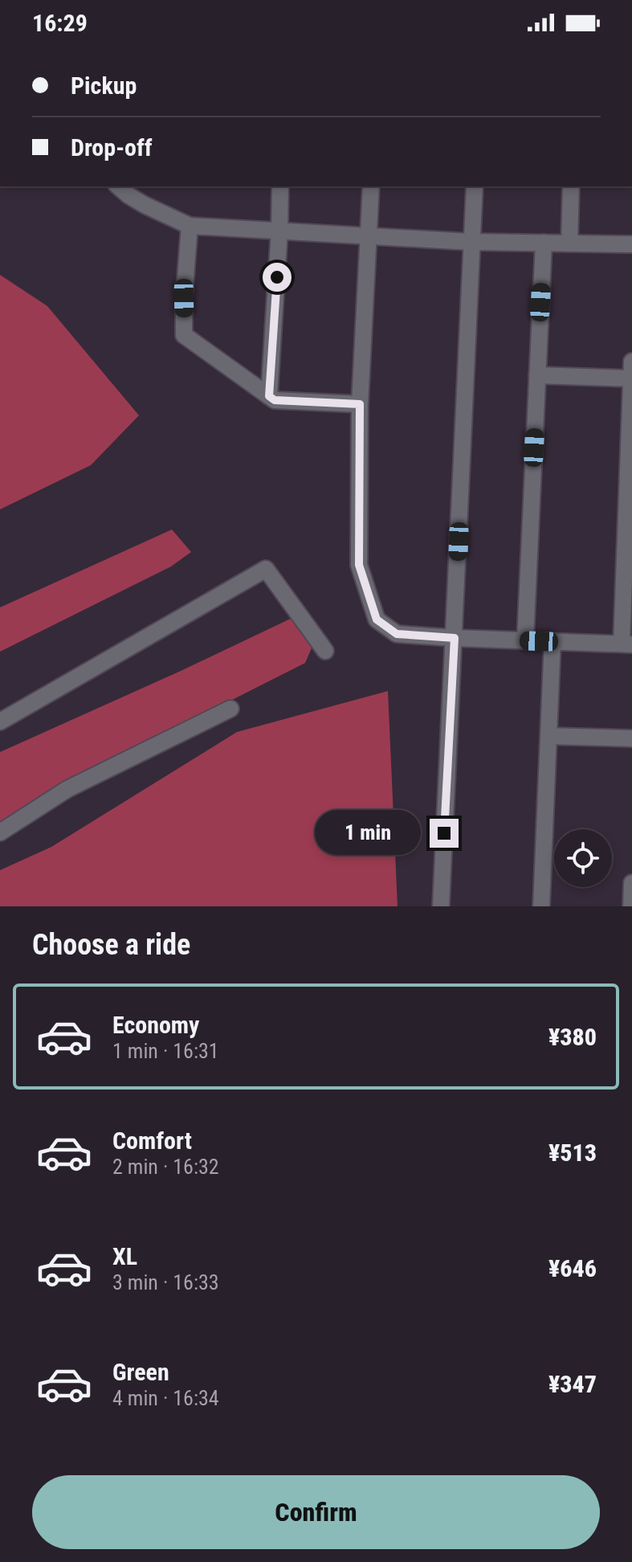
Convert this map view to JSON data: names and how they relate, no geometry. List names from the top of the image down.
{
  "page": {
    "status": "16:29",
    "banner": ["Pickup", "Drop-off"],
    "bubble": "1 min",
    "heading": "Choose a ride",
    "list": [
      {
        "name": "Economy",
        "note": "1 min · 16:31",
        "value": "¥380"
      },
      {
        "name": "Comfort",
        "note": "2 min · 16:32",
        "value": "¥513"
      },
      {
        "name": "XL",
        "note": "3 min · 16:33",
        "value": "¥646"
      },
      {
        "name": "Green",
        "note": "4 min · 16:34",
        "value": "¥347"
      }
    ],
    "buttons": "Confirm"
  }
}
